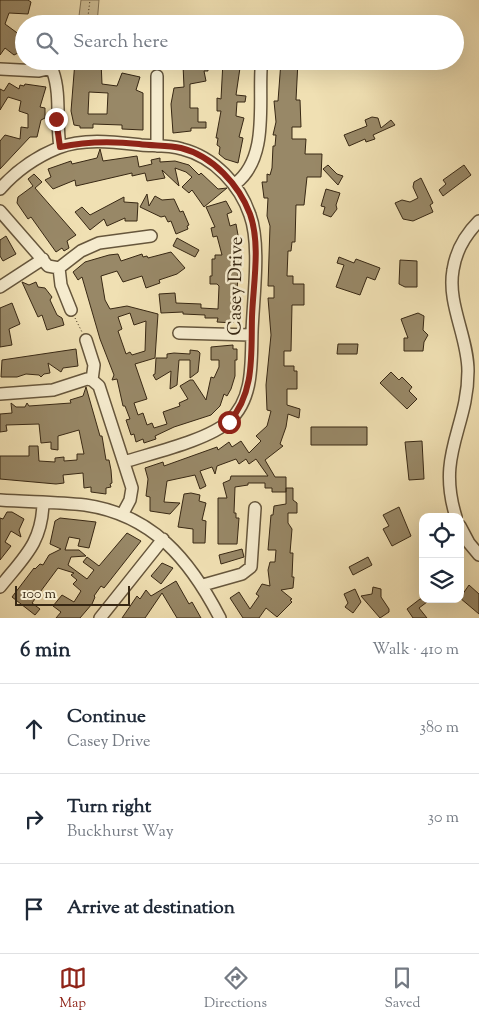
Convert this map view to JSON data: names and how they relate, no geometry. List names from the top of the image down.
{
  "streets": {
    "street": ["Casey Drive"]
  },
  "scale_bar": "100 m",
  "page": {
    "search": "Search here",
    "scale": "100 m",
    "heading": ["6 min", "Walk · 410 m"],
    "list": [
      ["Continue", "Casey Drive", "380 m"],
      ["Turn right", "Buckhurst Way", "30 m"],
      "Arrive at destination"
    ],
    "nav": ["Map", "Directions", "Saved"]
  }
}
